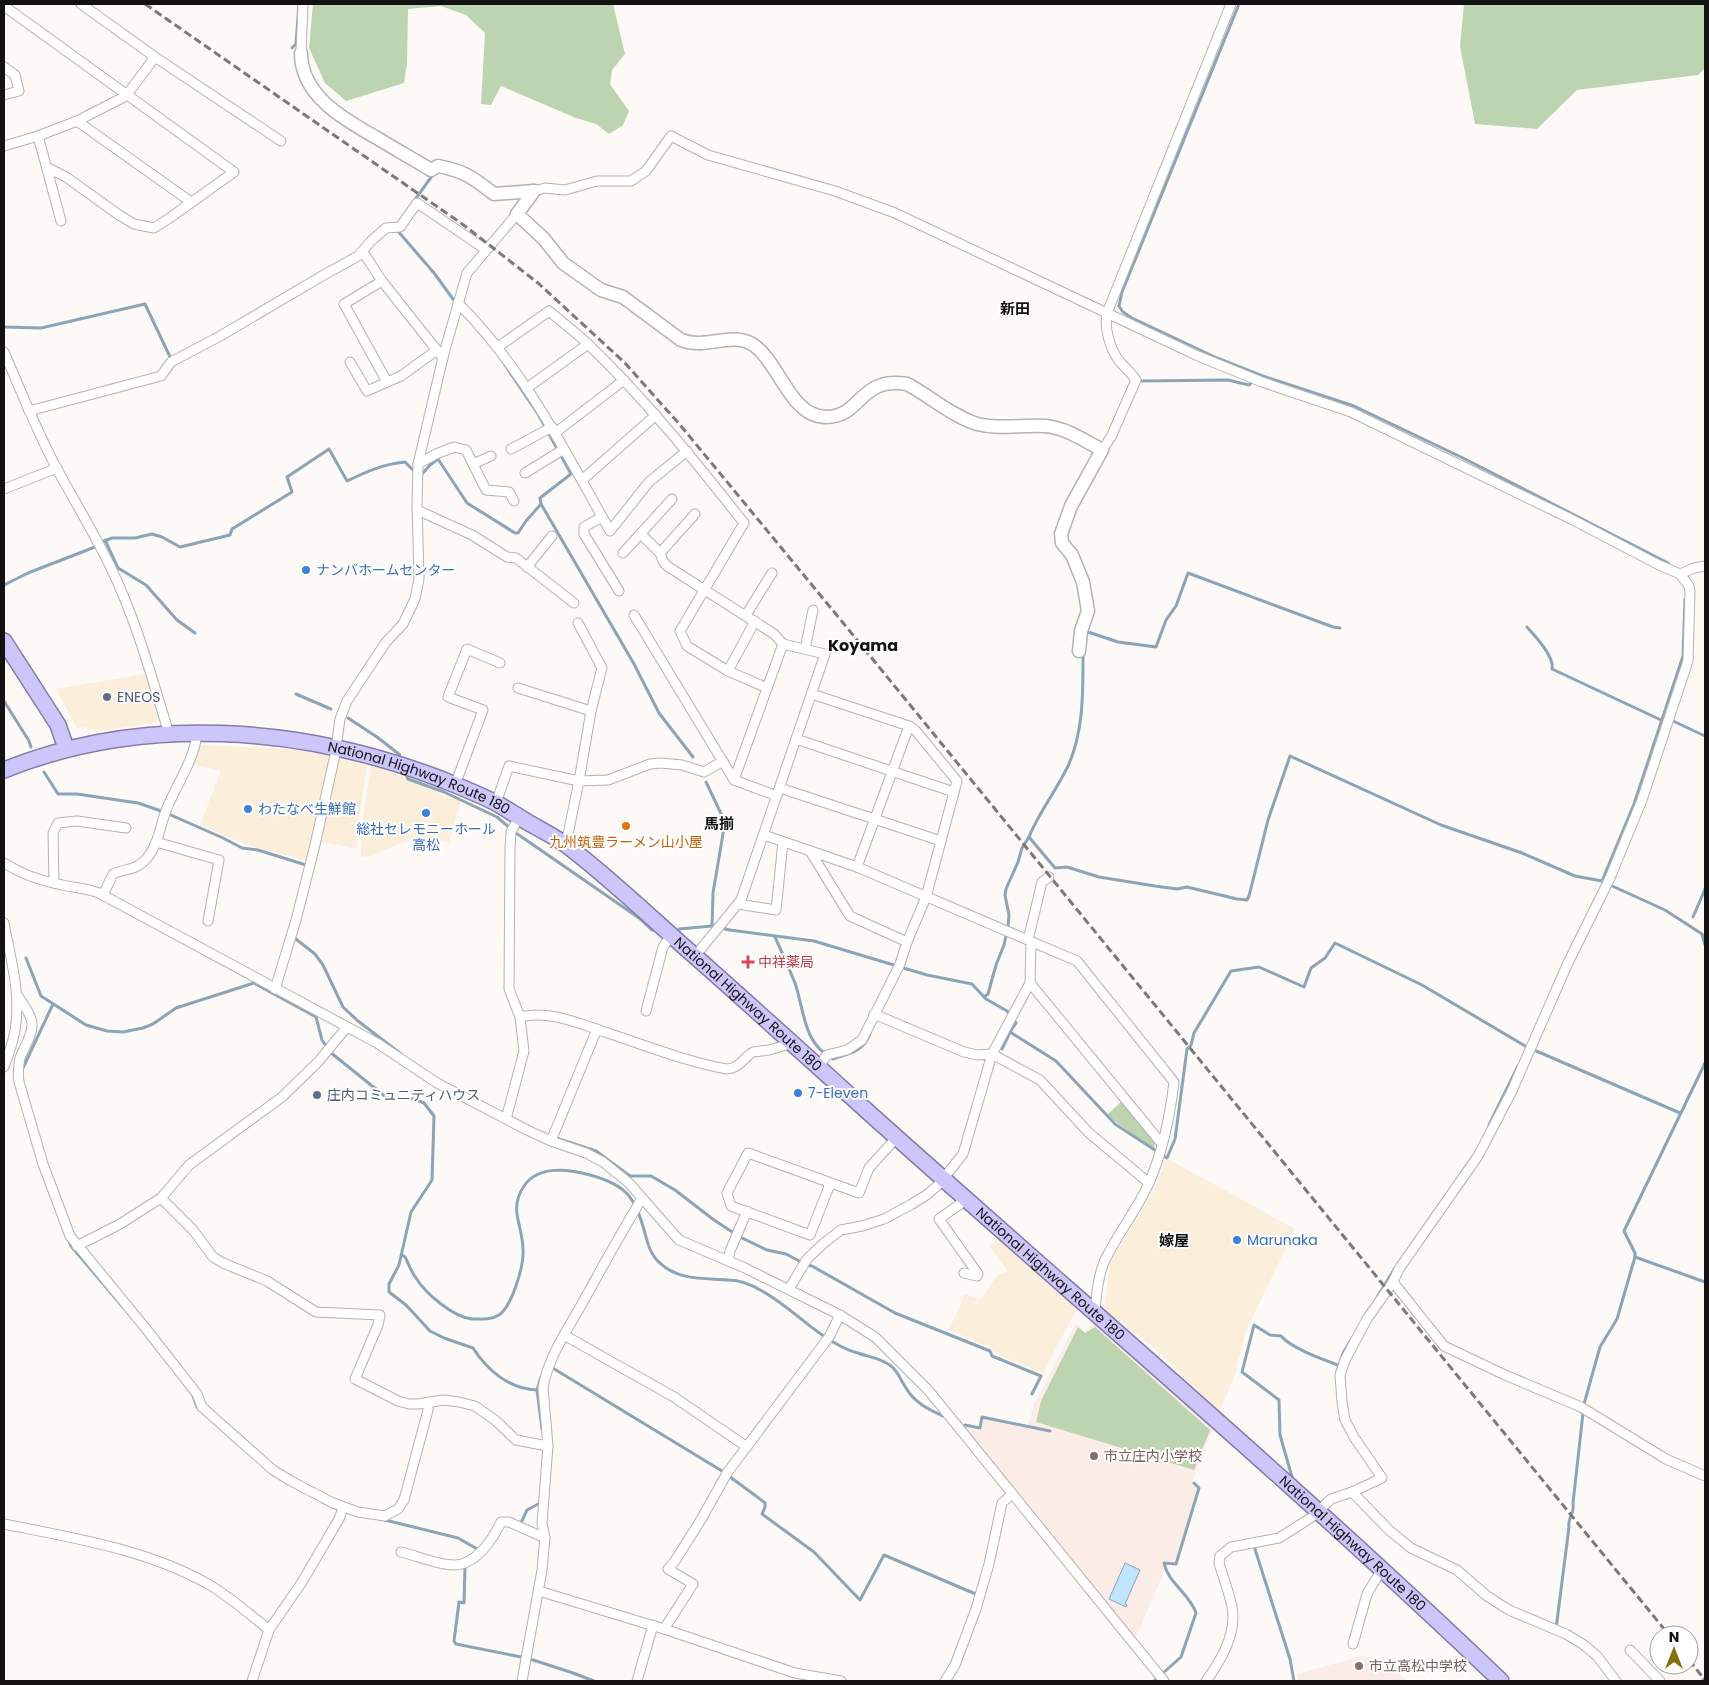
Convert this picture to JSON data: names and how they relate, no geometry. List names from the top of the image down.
{
  "streets": {
    "highway": ["National Highway Route 180"]
  },
  "districts": [
    "新田",
    "Koyama",
    "馬揃",
    "嫁屋"
  ],
  "places": {
    "other": [
      "ナンバホームセンター",
      "ENEOS",
      "わたなべ生鮮館",
      "総社セレモニーホール 高松",
      "九州筑豊ラーメン山小屋",
      "7-Eleven",
      "庄内コミュニティハウス",
      "Marunaka",
      "市立庄内小学校",
      "市立高松中学校"
    ],
    "health": ["中祥薬局"]
  },
  "north": "top"
}
